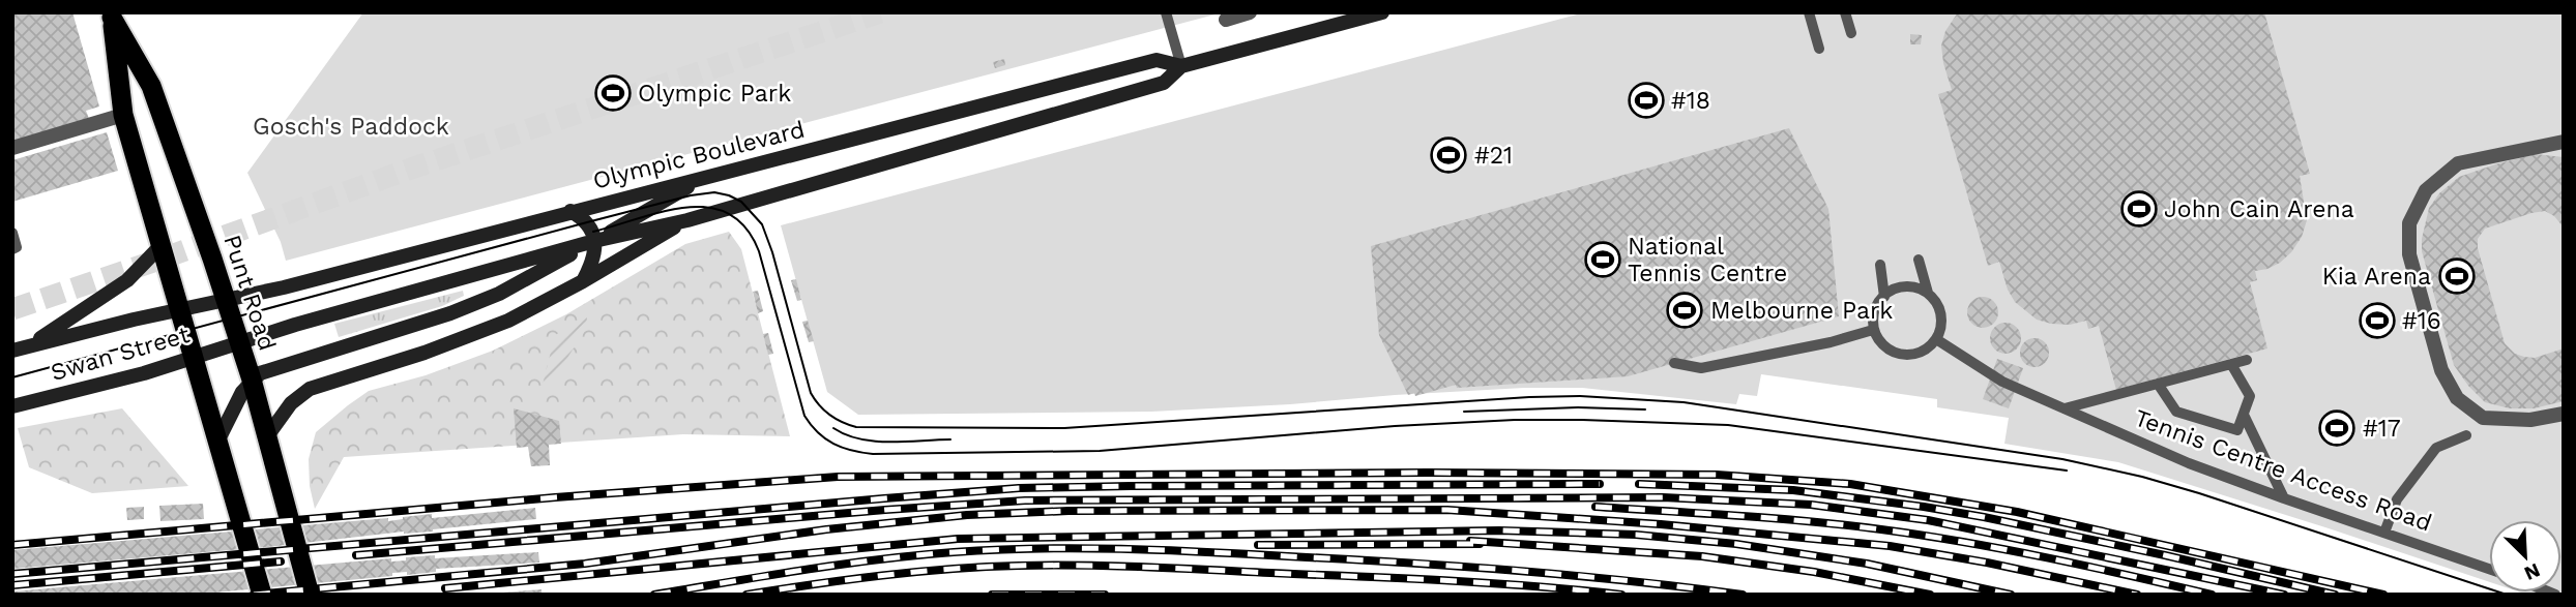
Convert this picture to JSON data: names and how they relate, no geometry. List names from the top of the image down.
{
  "streets": {
    "highway": ["Punt Road"],
    "main road": ["Olympic Boulevard", "Swan Street"],
    "lane": ["Tennis Centre Access Road"]
  },
  "crossings": [
    ["Olympic Boulevard", "Punt Road"],
    ["Olympic Boulevard", "Swan Street"],
    ["Punt Road", "Swan Street"]
  ],
  "parks": ["Gosch's Paddock"],
  "places": {
    "sports": [
      "Olympic Park",
      "#18",
      "#21",
      "John Cain Arena",
      "National Tennis Centre",
      "Kia Arena",
      "Melbourne Park",
      "#16",
      "#17"
    ]
  },
  "north": "bottom right"
}
